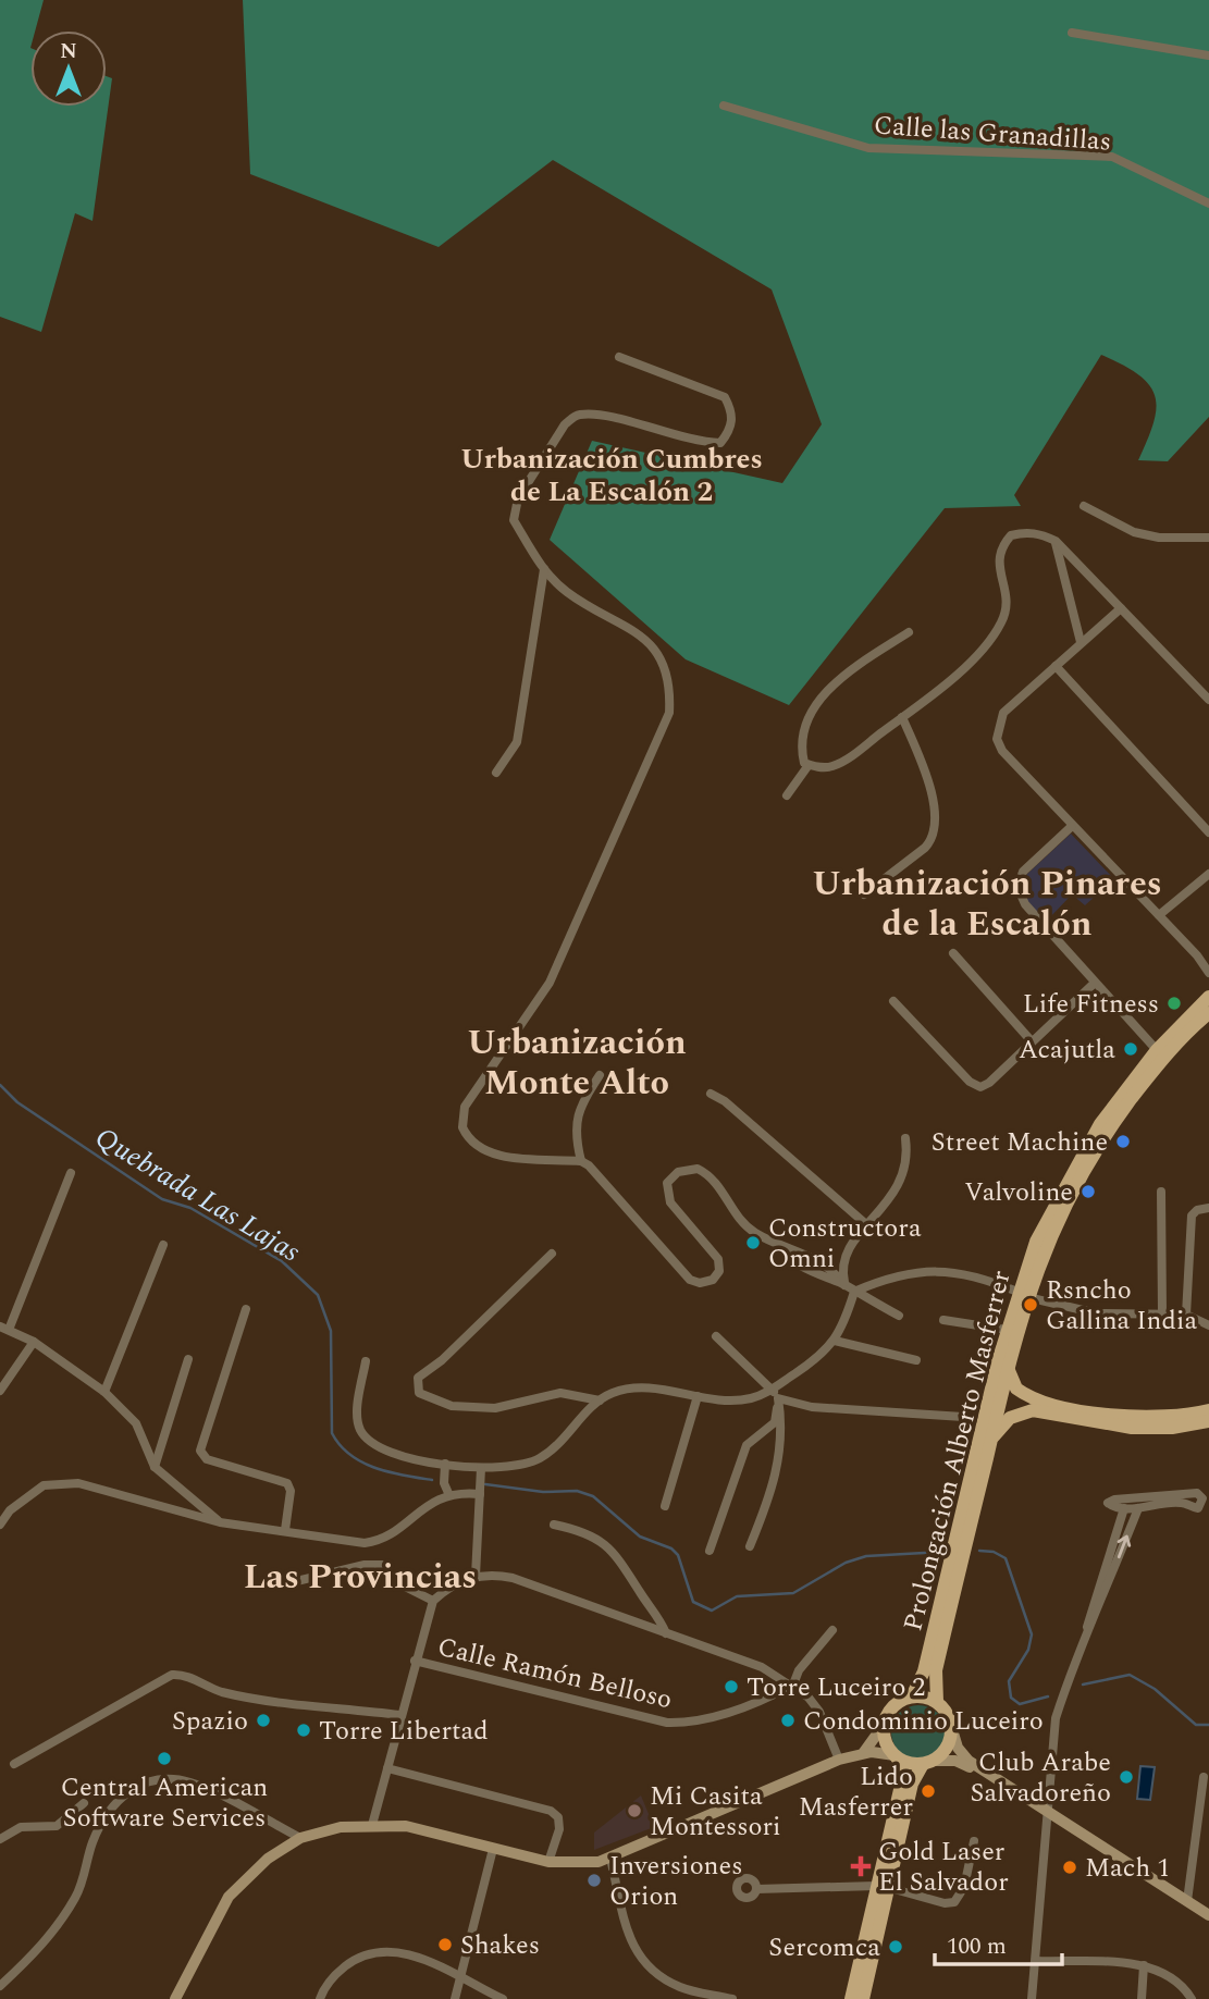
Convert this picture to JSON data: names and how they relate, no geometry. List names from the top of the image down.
{
  "streets": {
    "main road": ["Prolongación Alberto Masferrer"],
    "street": ["Calle las Granadillas", "Calle Ramón Belloso"]
  },
  "districts": [
    "Urbanización Cumbres de La Escalón 2",
    "Urbanización Pinares de la Escalón",
    "Urbanización Monte Alto",
    "Las Provincias"
  ],
  "water": ["Quebrada Las Lajas"],
  "places": {
    "other": [
      "Life Fitness",
      "Acajutla",
      "Street Machine",
      "Valvoline",
      "Constructora Omni",
      "Rsncho Gallina India",
      "Torre Luceiro 2",
      "Spazio",
      "Condominio Luceiro",
      "Torre Libertad",
      "Central American Software Services",
      "Club Arabe Salvadoreño",
      "Lido Masferrer",
      "Mi Casita Montessori",
      "Mach 1",
      "Inversiones Orion",
      "Shakes",
      "Sercomca"
    ],
    "health": ["Gold Laser El Salvador"]
  },
  "scale_bar": "100 m",
  "north": "top"
}
